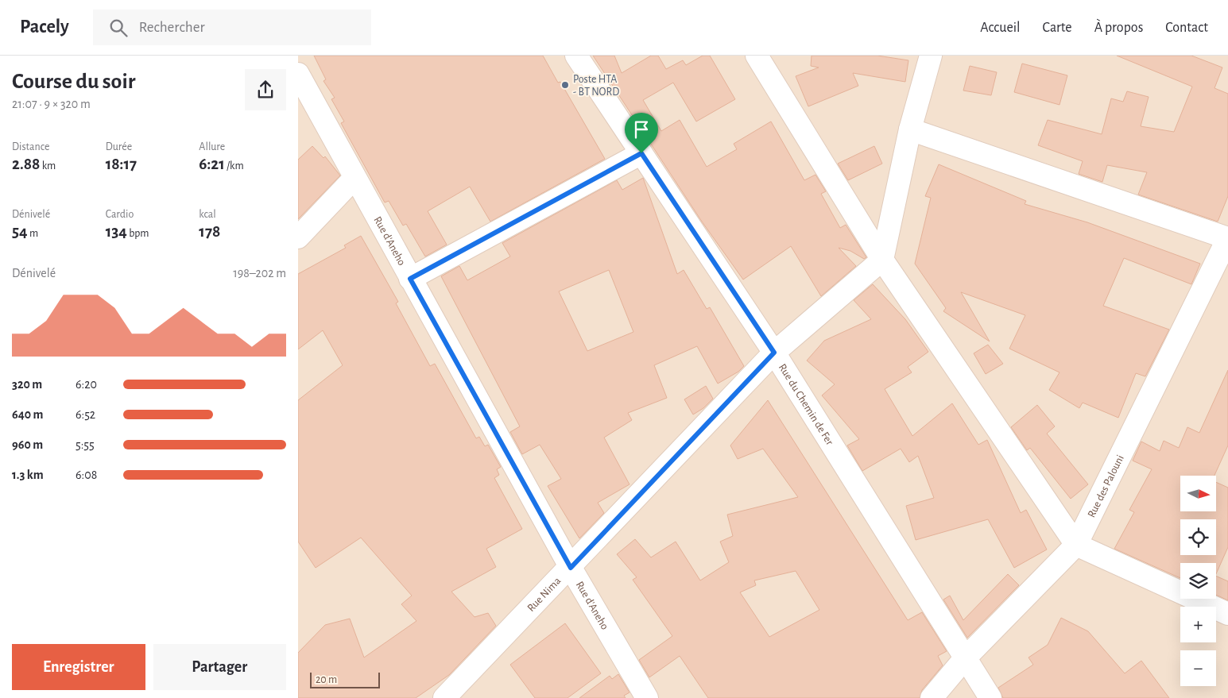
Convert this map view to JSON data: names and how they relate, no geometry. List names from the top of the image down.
{
  "streets": {
    "street": [
      "Rue d'Aneho",
      "Rue du Chemin de Fer",
      "Rue des Palouni",
      "Rue Nima"
    ]
  },
  "crossings": [
    ["Rue d'Aneho", "Rue Nima"],
    ["Rue du Chemin de Fer", "Rue des Palouni"],
    ["Rue du Chemin de Fer", "Rue Nima"]
  ],
  "places": ["Poste HTA - BT NORD"],
  "scale_bar": "20 m",
  "north": "right",
  "page": {
    "header": "Pacely",
    "search": "Rechercher",
    "nav": [
      "Accueil",
      "Carte",
      "À propos",
      "Contact"
    ],
    "heading": ["Course du soir", "21:07 · 9 × 320 m"],
    "stats": [
      ["Distance", "2.88 km"],
      ["Durée", "18:17"],
      ["Allure", "6:21 /km"],
      ["Dénivelé", "54 m"],
      ["Cardio", "134 bpm"],
      ["kcal", "178"]
    ],
    "chart": ["Dénivelé", "198–202 m"],
    "list": [
      {
        "name": "320 m",
        "note": "6:20"
      },
      {
        "name": "640 m",
        "note": "6:52"
      },
      {
        "name": "960 m",
        "note": "5:55"
      },
      {
        "name": "1.3 km",
        "note": "6:08"
      }
    ],
    "map_buttons": ["+", "−"],
    "buttons": ["Enregistrer", "Partager"],
    "scale": "20 m"
  }
}
